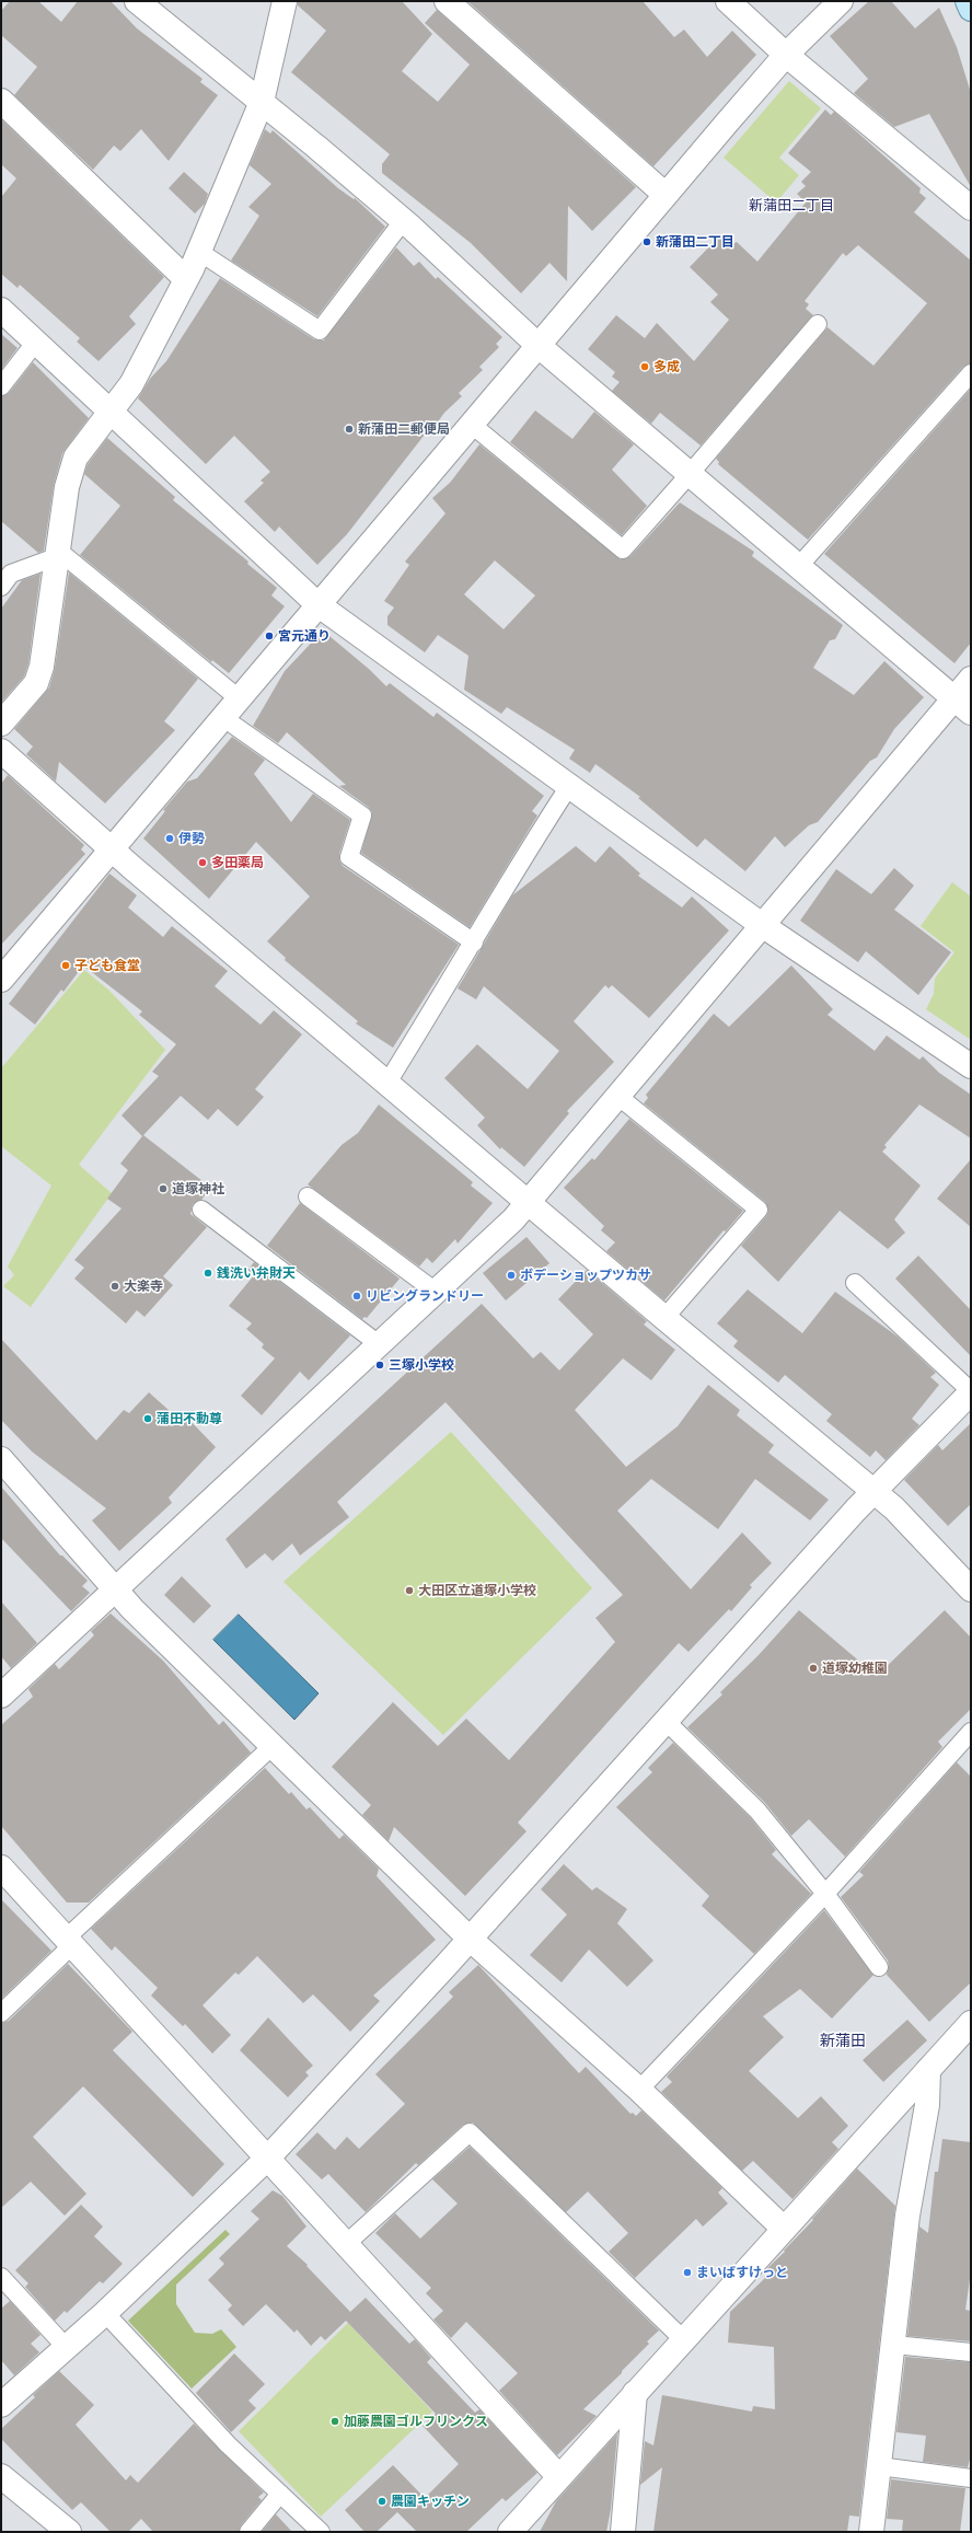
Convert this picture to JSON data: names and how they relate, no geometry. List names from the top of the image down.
{
  "districts": ["新蒲田二丁目", "新蒲田"],
  "places": [
    "新蒲田二丁目",
    "多成",
    "新蒲田二郵便局",
    "宮元通り",
    "伊勢",
    "多田薬局",
    "子ども食堂",
    "道塚神社",
    "銭洗い弁財天",
    "ボデーショップツカサ",
    "大楽寺",
    "リビングランドリー",
    "三塚小学校",
    "蒲田不動尊",
    "大田区立道塚小学校",
    "道塚幼稚園",
    "まいばすけっと",
    "加藤農園ゴルフリンクス",
    "農園キッチン"
  ]
}
